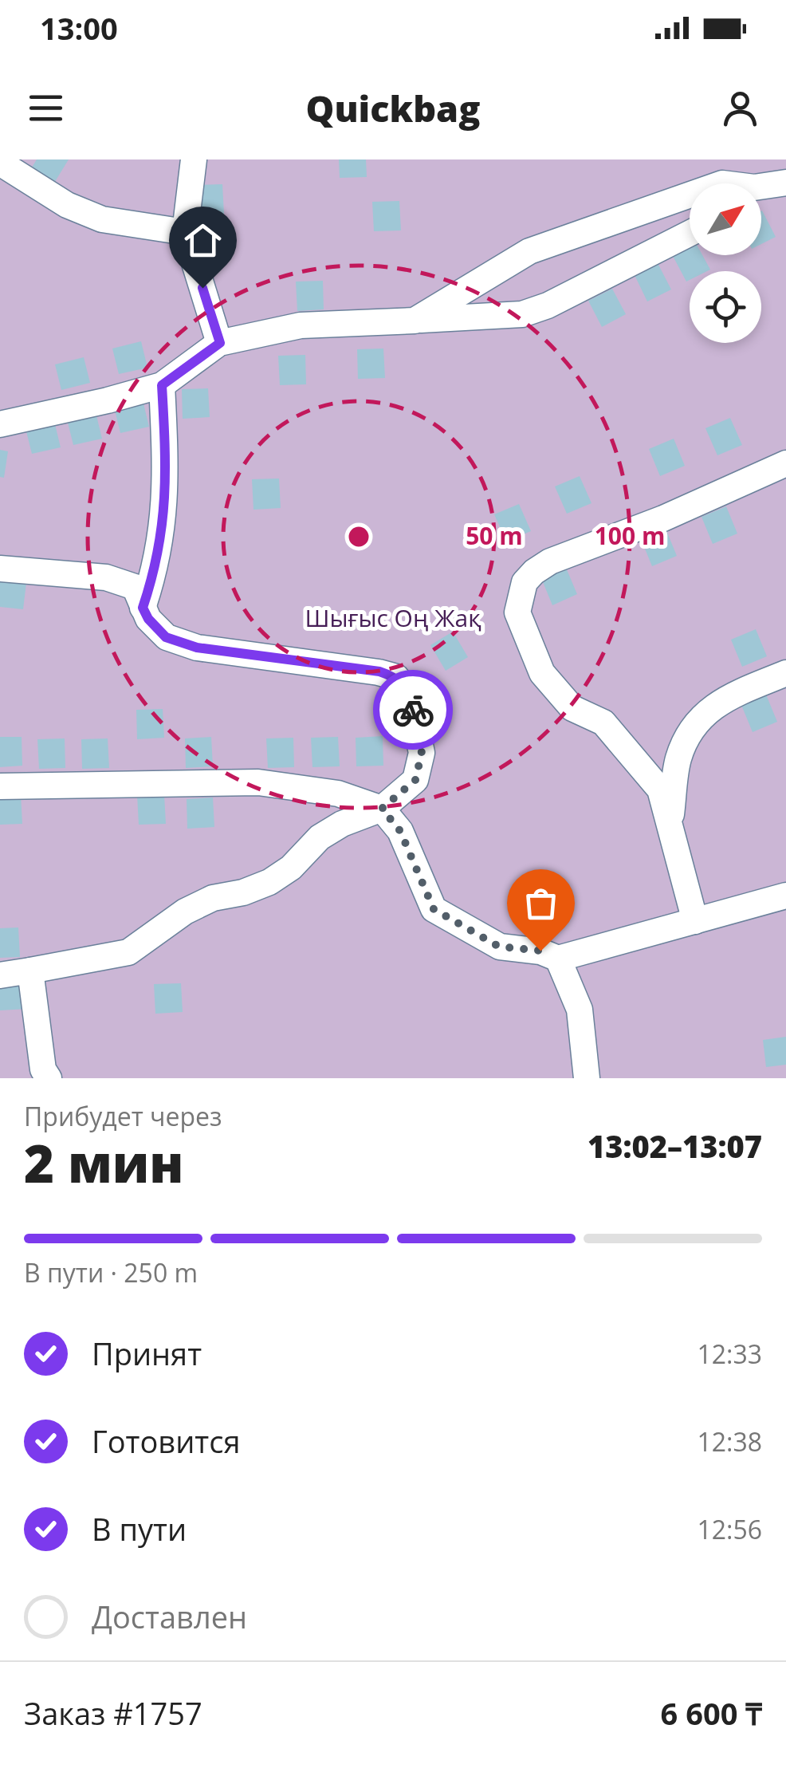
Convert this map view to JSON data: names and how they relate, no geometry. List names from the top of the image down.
{
  "parks": ["Шығыс Оң Жақ"],
  "north": "top right",
  "page": {
    "status": "13:00",
    "header": "Quickbag",
    "heading": ["2 мин", "Прибудет через", "13:02–13:07"],
    "panel": ["Заказ #1757", "6 600 ₸"],
    "bar": "В пути · 250 m",
    "list": [
      ["Принят", "12:33"],
      ["Готовится", "12:38"],
      ["В пути", "12:56"],
      "Доставлен"
    ]
  },
  "rings": ["50 m", "100 m"]
}
